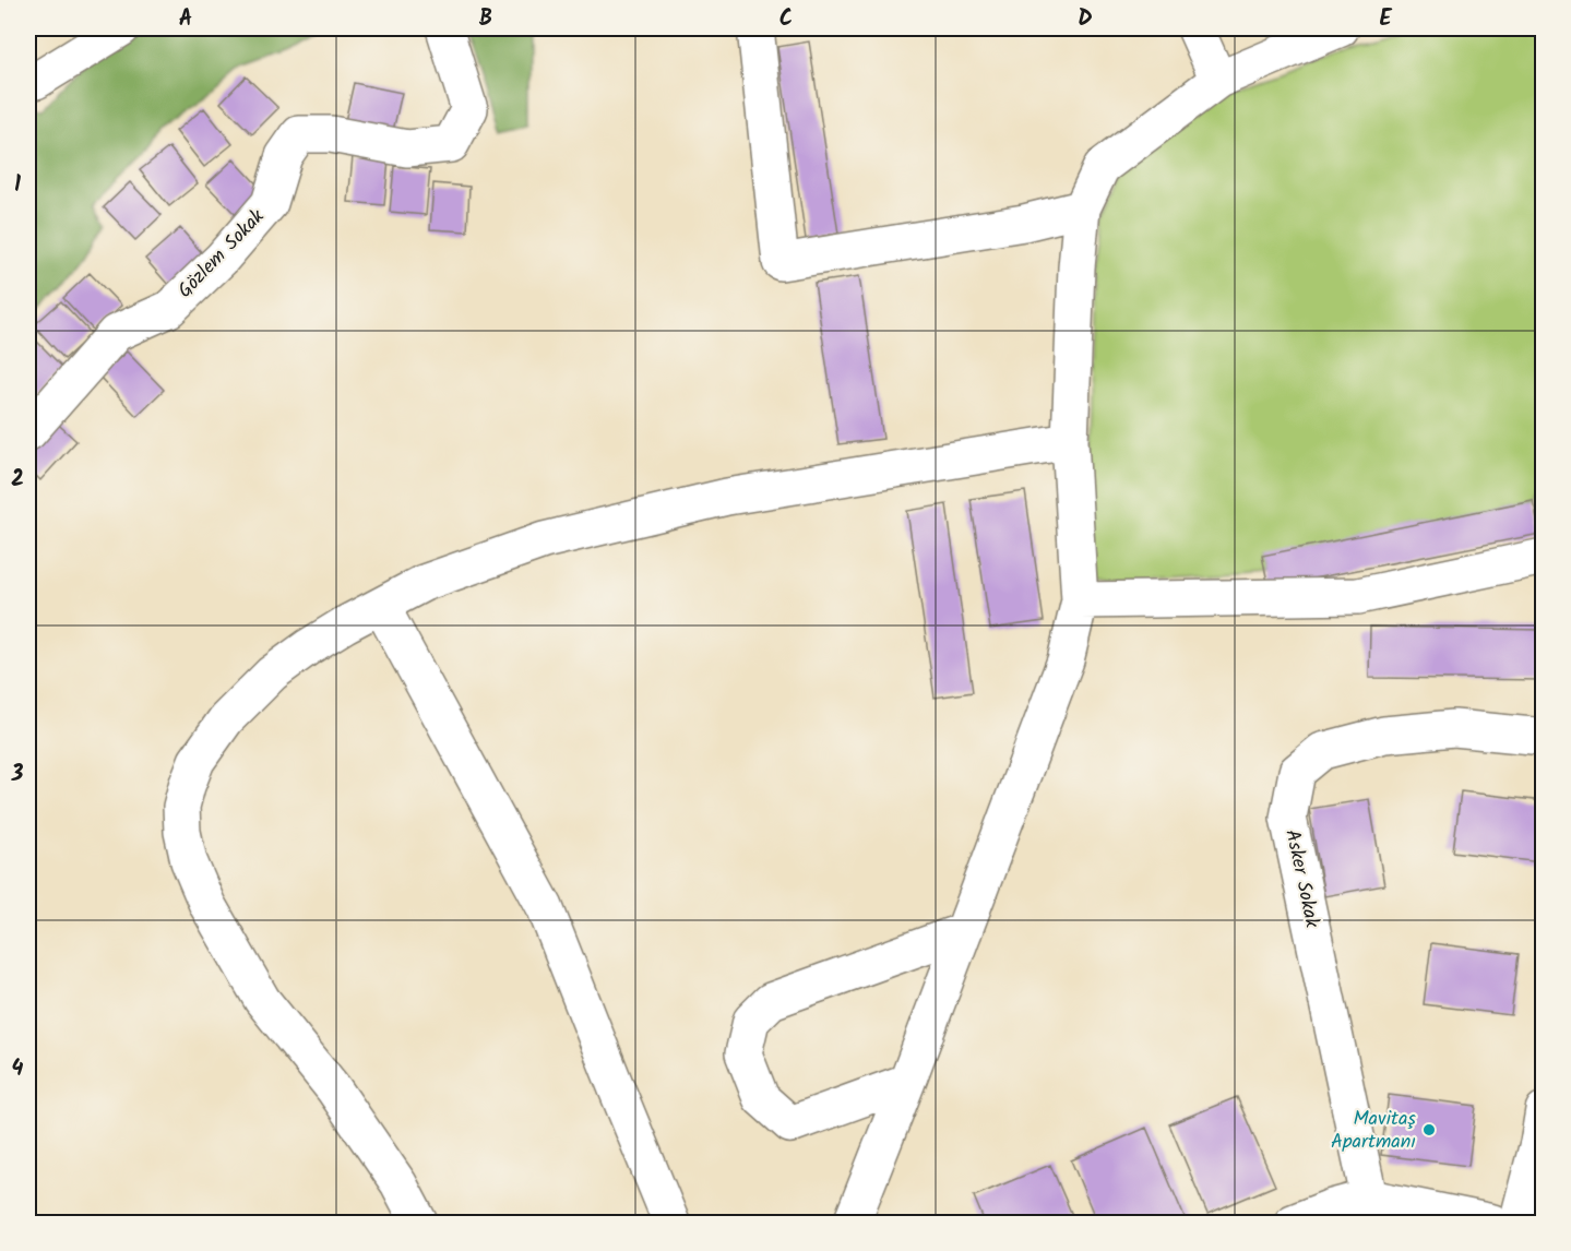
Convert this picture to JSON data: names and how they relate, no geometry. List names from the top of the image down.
{
  "streets": {
    "street": ["Gözlem Sokak", "Asker Sokak"]
  },
  "places": ["Mavitaş Apartmanı"],
  "grid": {
    "columns": [
      "A",
      "B",
      "C",
      "D",
      "E"
    ],
    "rows": [
      "1",
      "2",
      "3",
      "4"
    ]
  }
}
